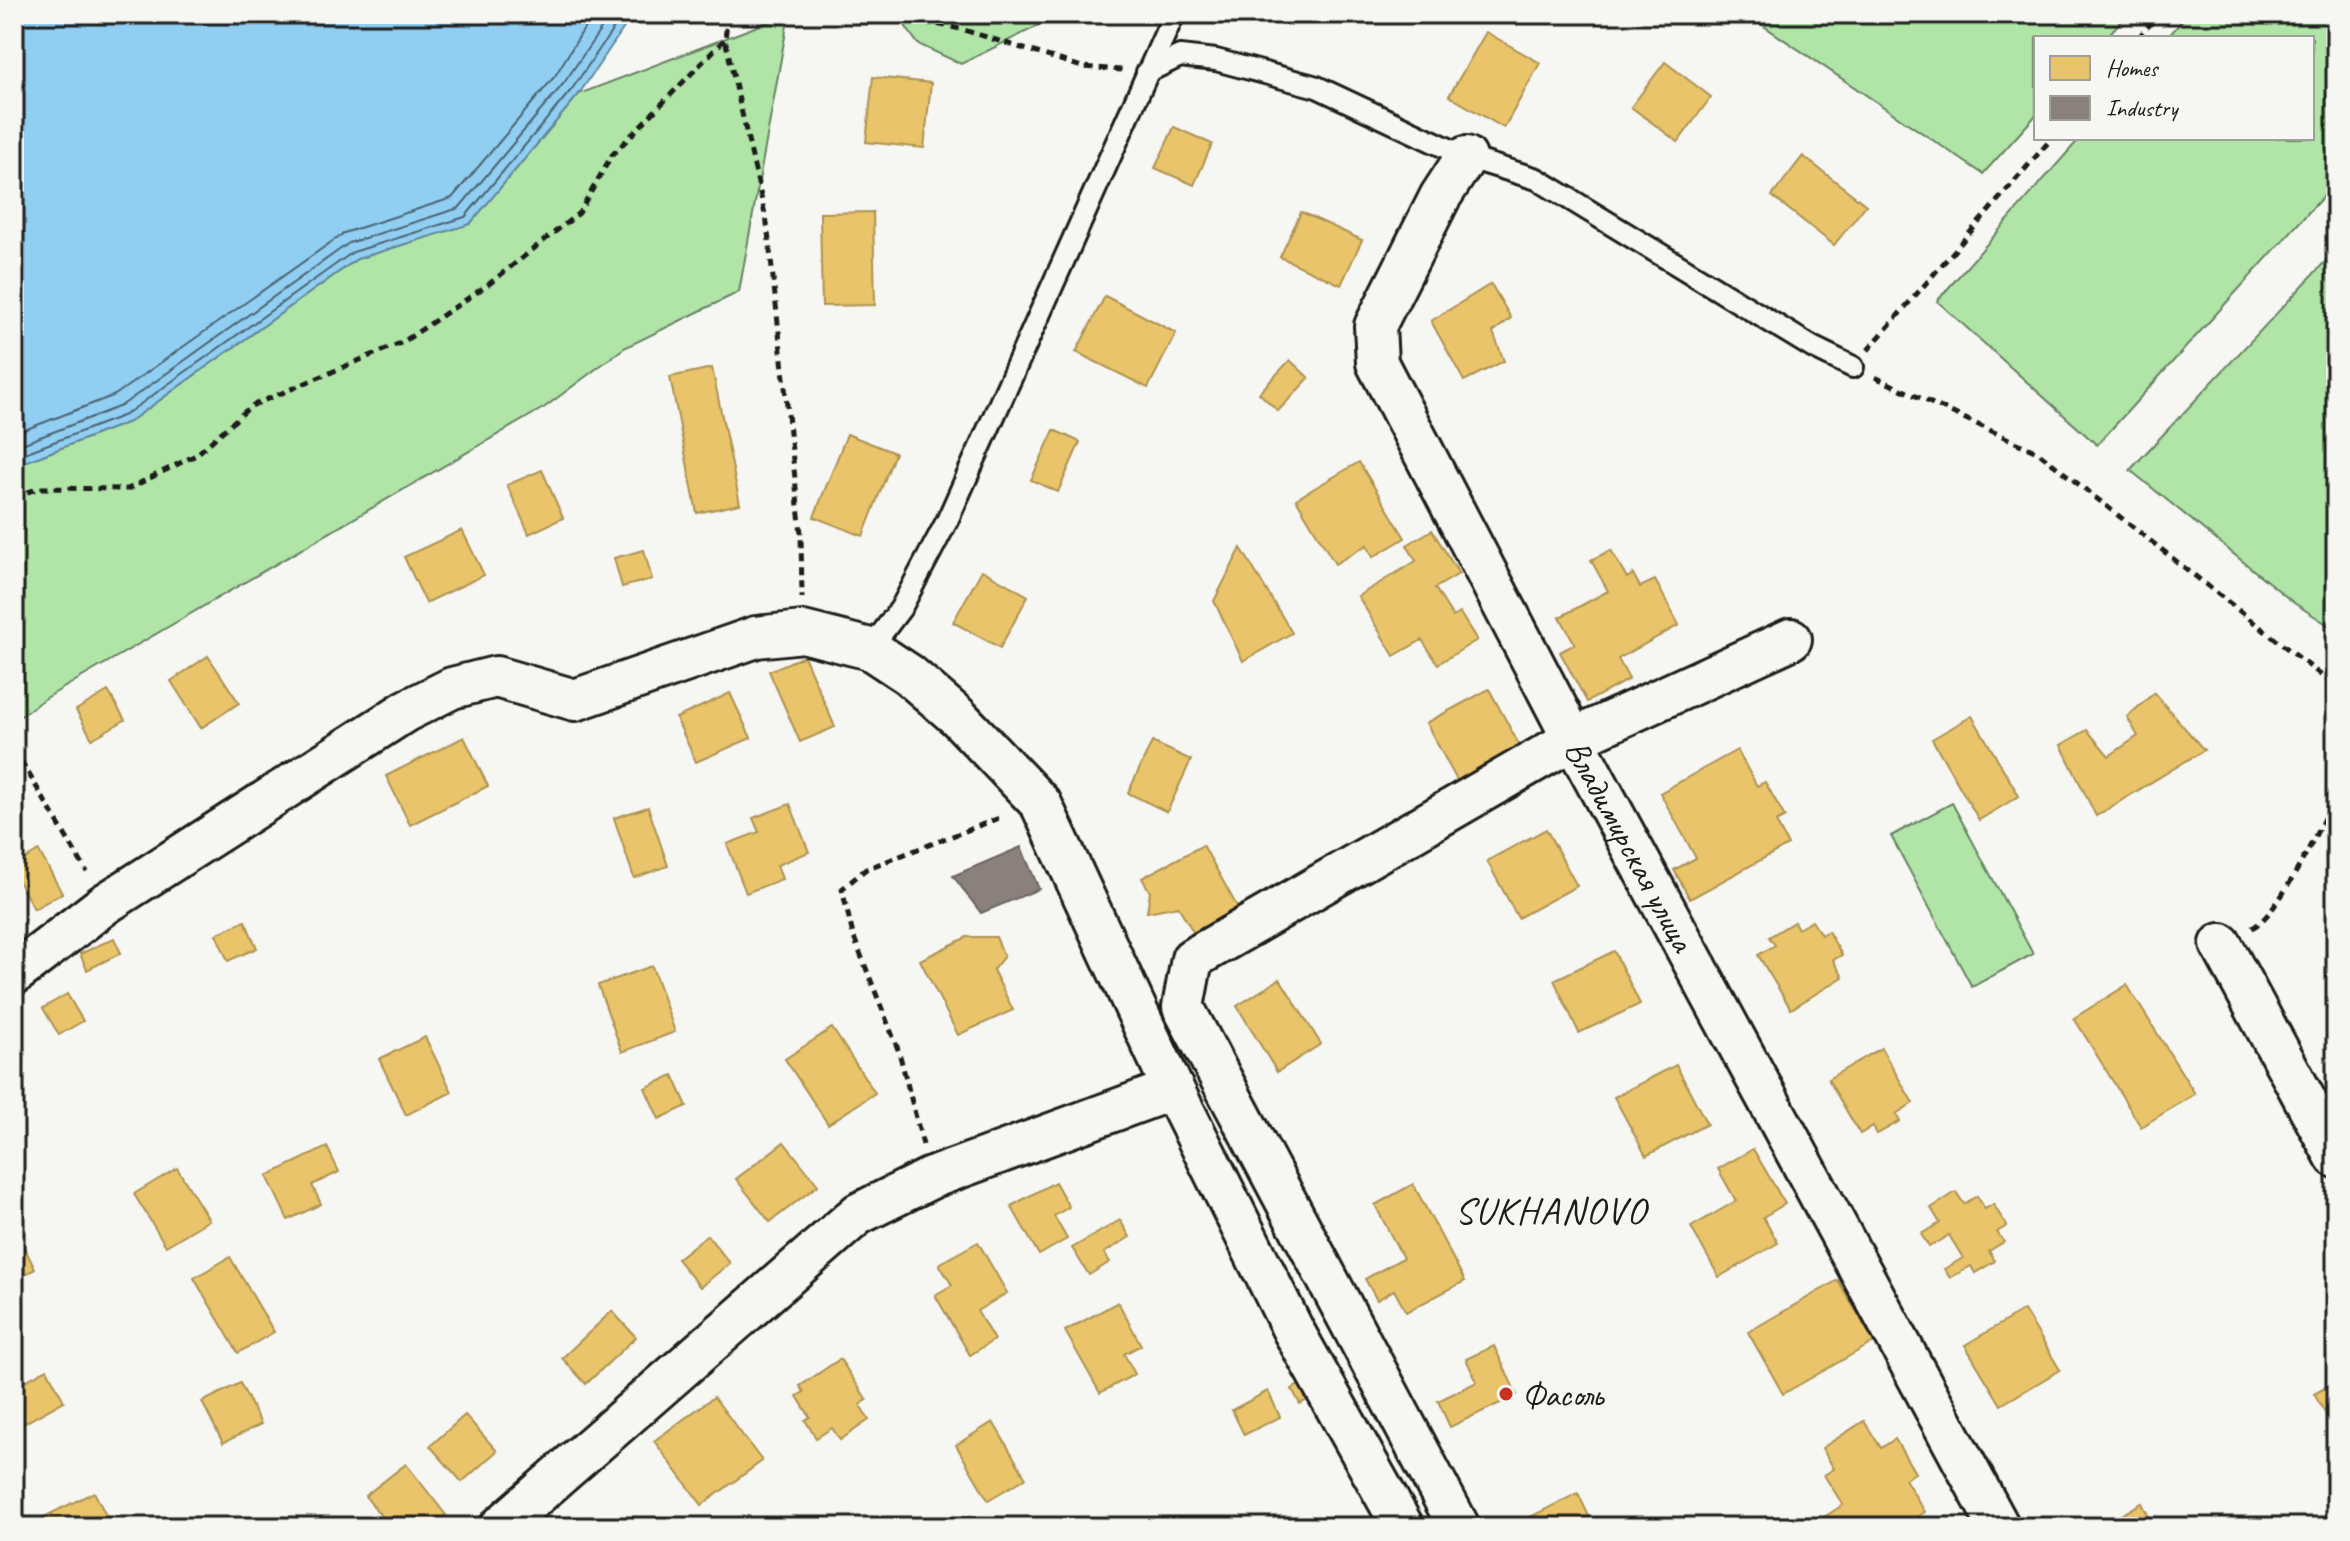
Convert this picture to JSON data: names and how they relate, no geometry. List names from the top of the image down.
{
  "streets": {
    "street": ["Владимирская улица"]
  },
  "districts": ["SUKHANOVO"],
  "places": ["Фасоль"],
  "legend": ["Homes", "Industry"]
}
